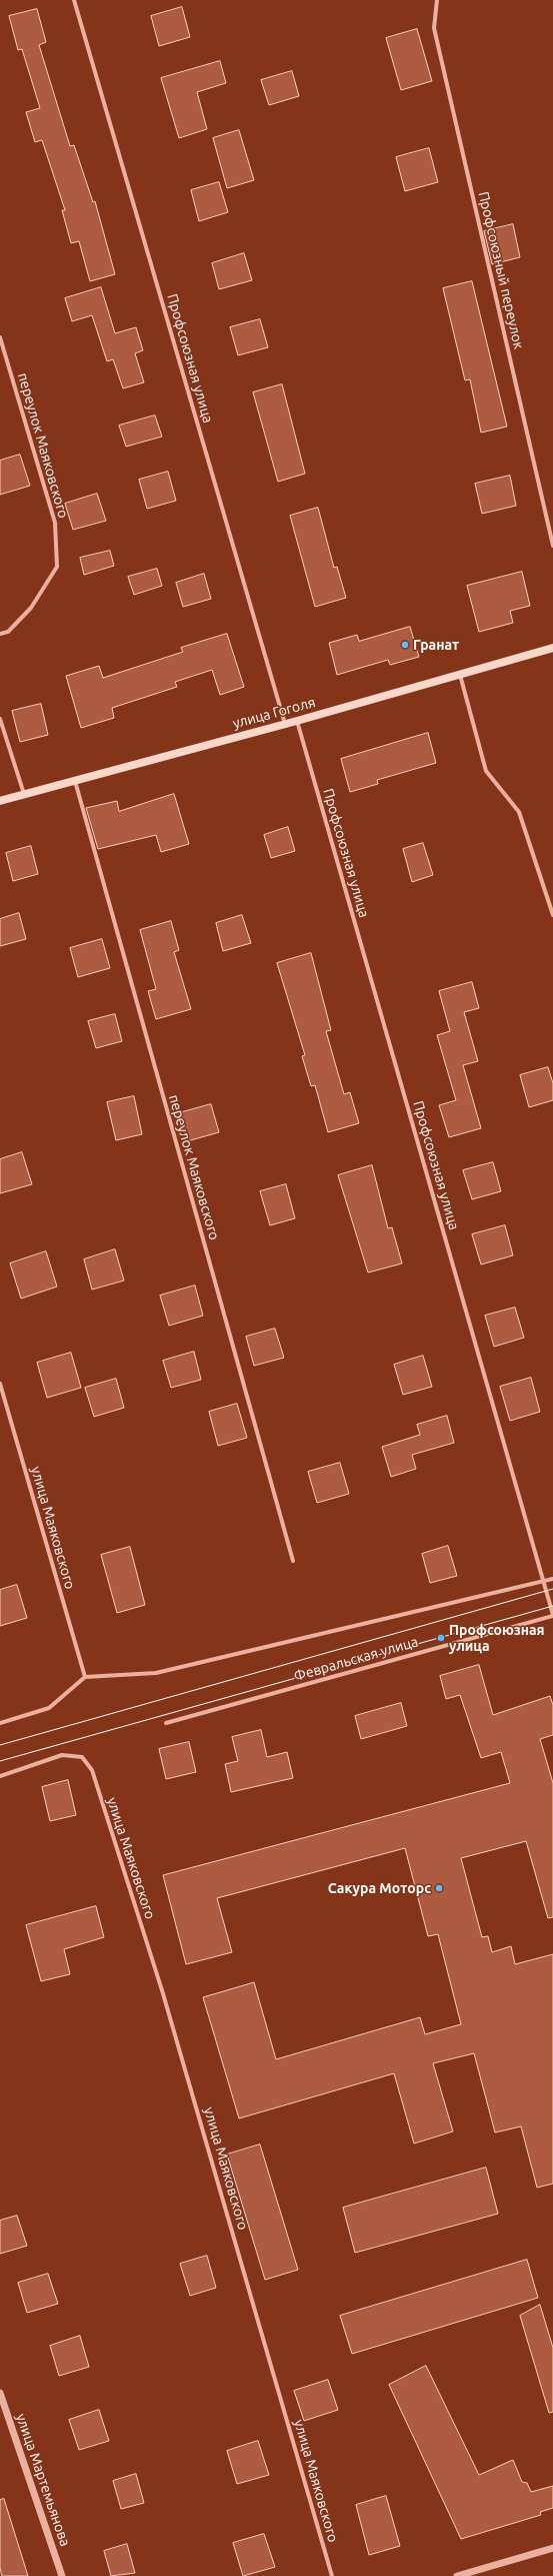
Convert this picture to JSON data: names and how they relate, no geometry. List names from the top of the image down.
{
  "streets": {
    "main road": ["улица Гоголя"],
    "street": [
      "Профсоюзный переулок",
      "Профсоюзная улица",
      "переулок Маяковского",
      "улица Маяковского",
      "Февральская улица",
      "улица Мартемьянова"
    ]
  },
  "crossings": [
    ["Профсоюзная улица", "улица Гоголя"],
    ["Профсоюзная улица", "Февральская улица"],
    ["переулок Маяковского", "улица Гоголя"]
  ],
  "places": ["Гранат", "Профсоюзная улица", "Сакура Моторс"]
}
